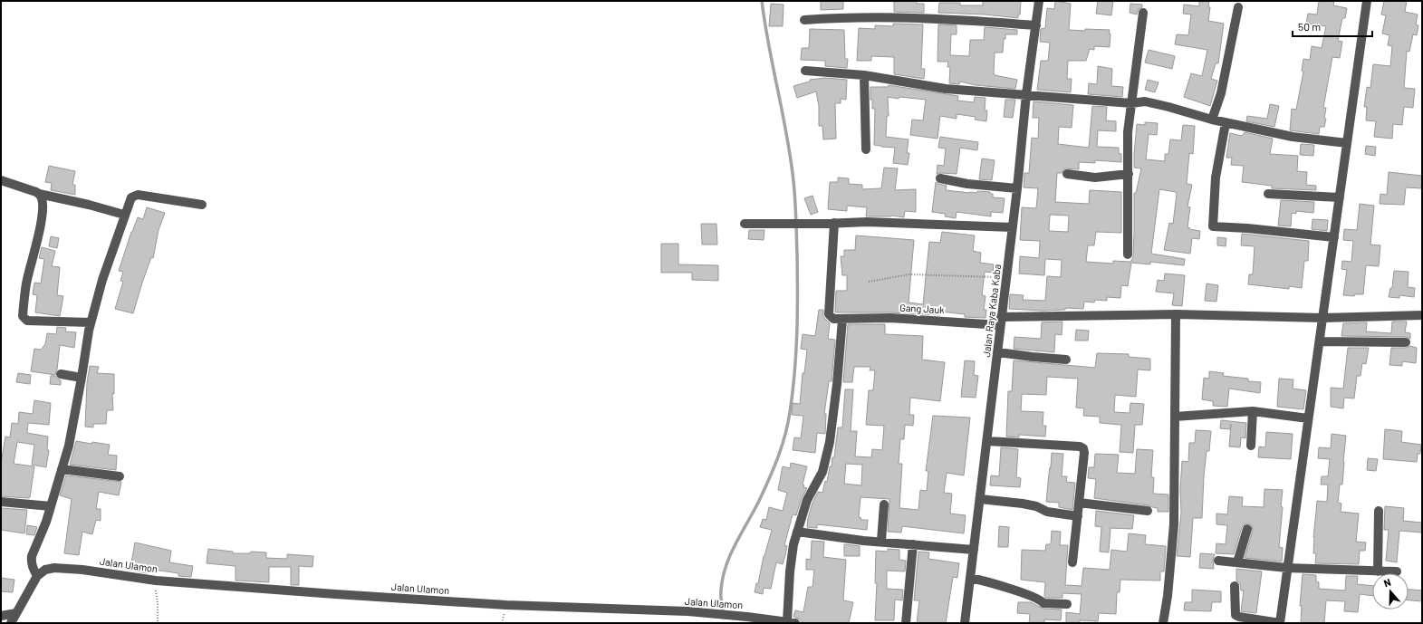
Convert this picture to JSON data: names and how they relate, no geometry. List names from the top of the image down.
{
  "streets": {
    "street": ["Gang Jauk", "Jalan Raya Kaba Kaba", "Jalan Ulamon"]
  },
  "crossings": [
    ["Gang Jauk", "Jalan Raya Kaba Kaba"]
  ],
  "scale_bar": "50 m",
  "north": "top"
}
